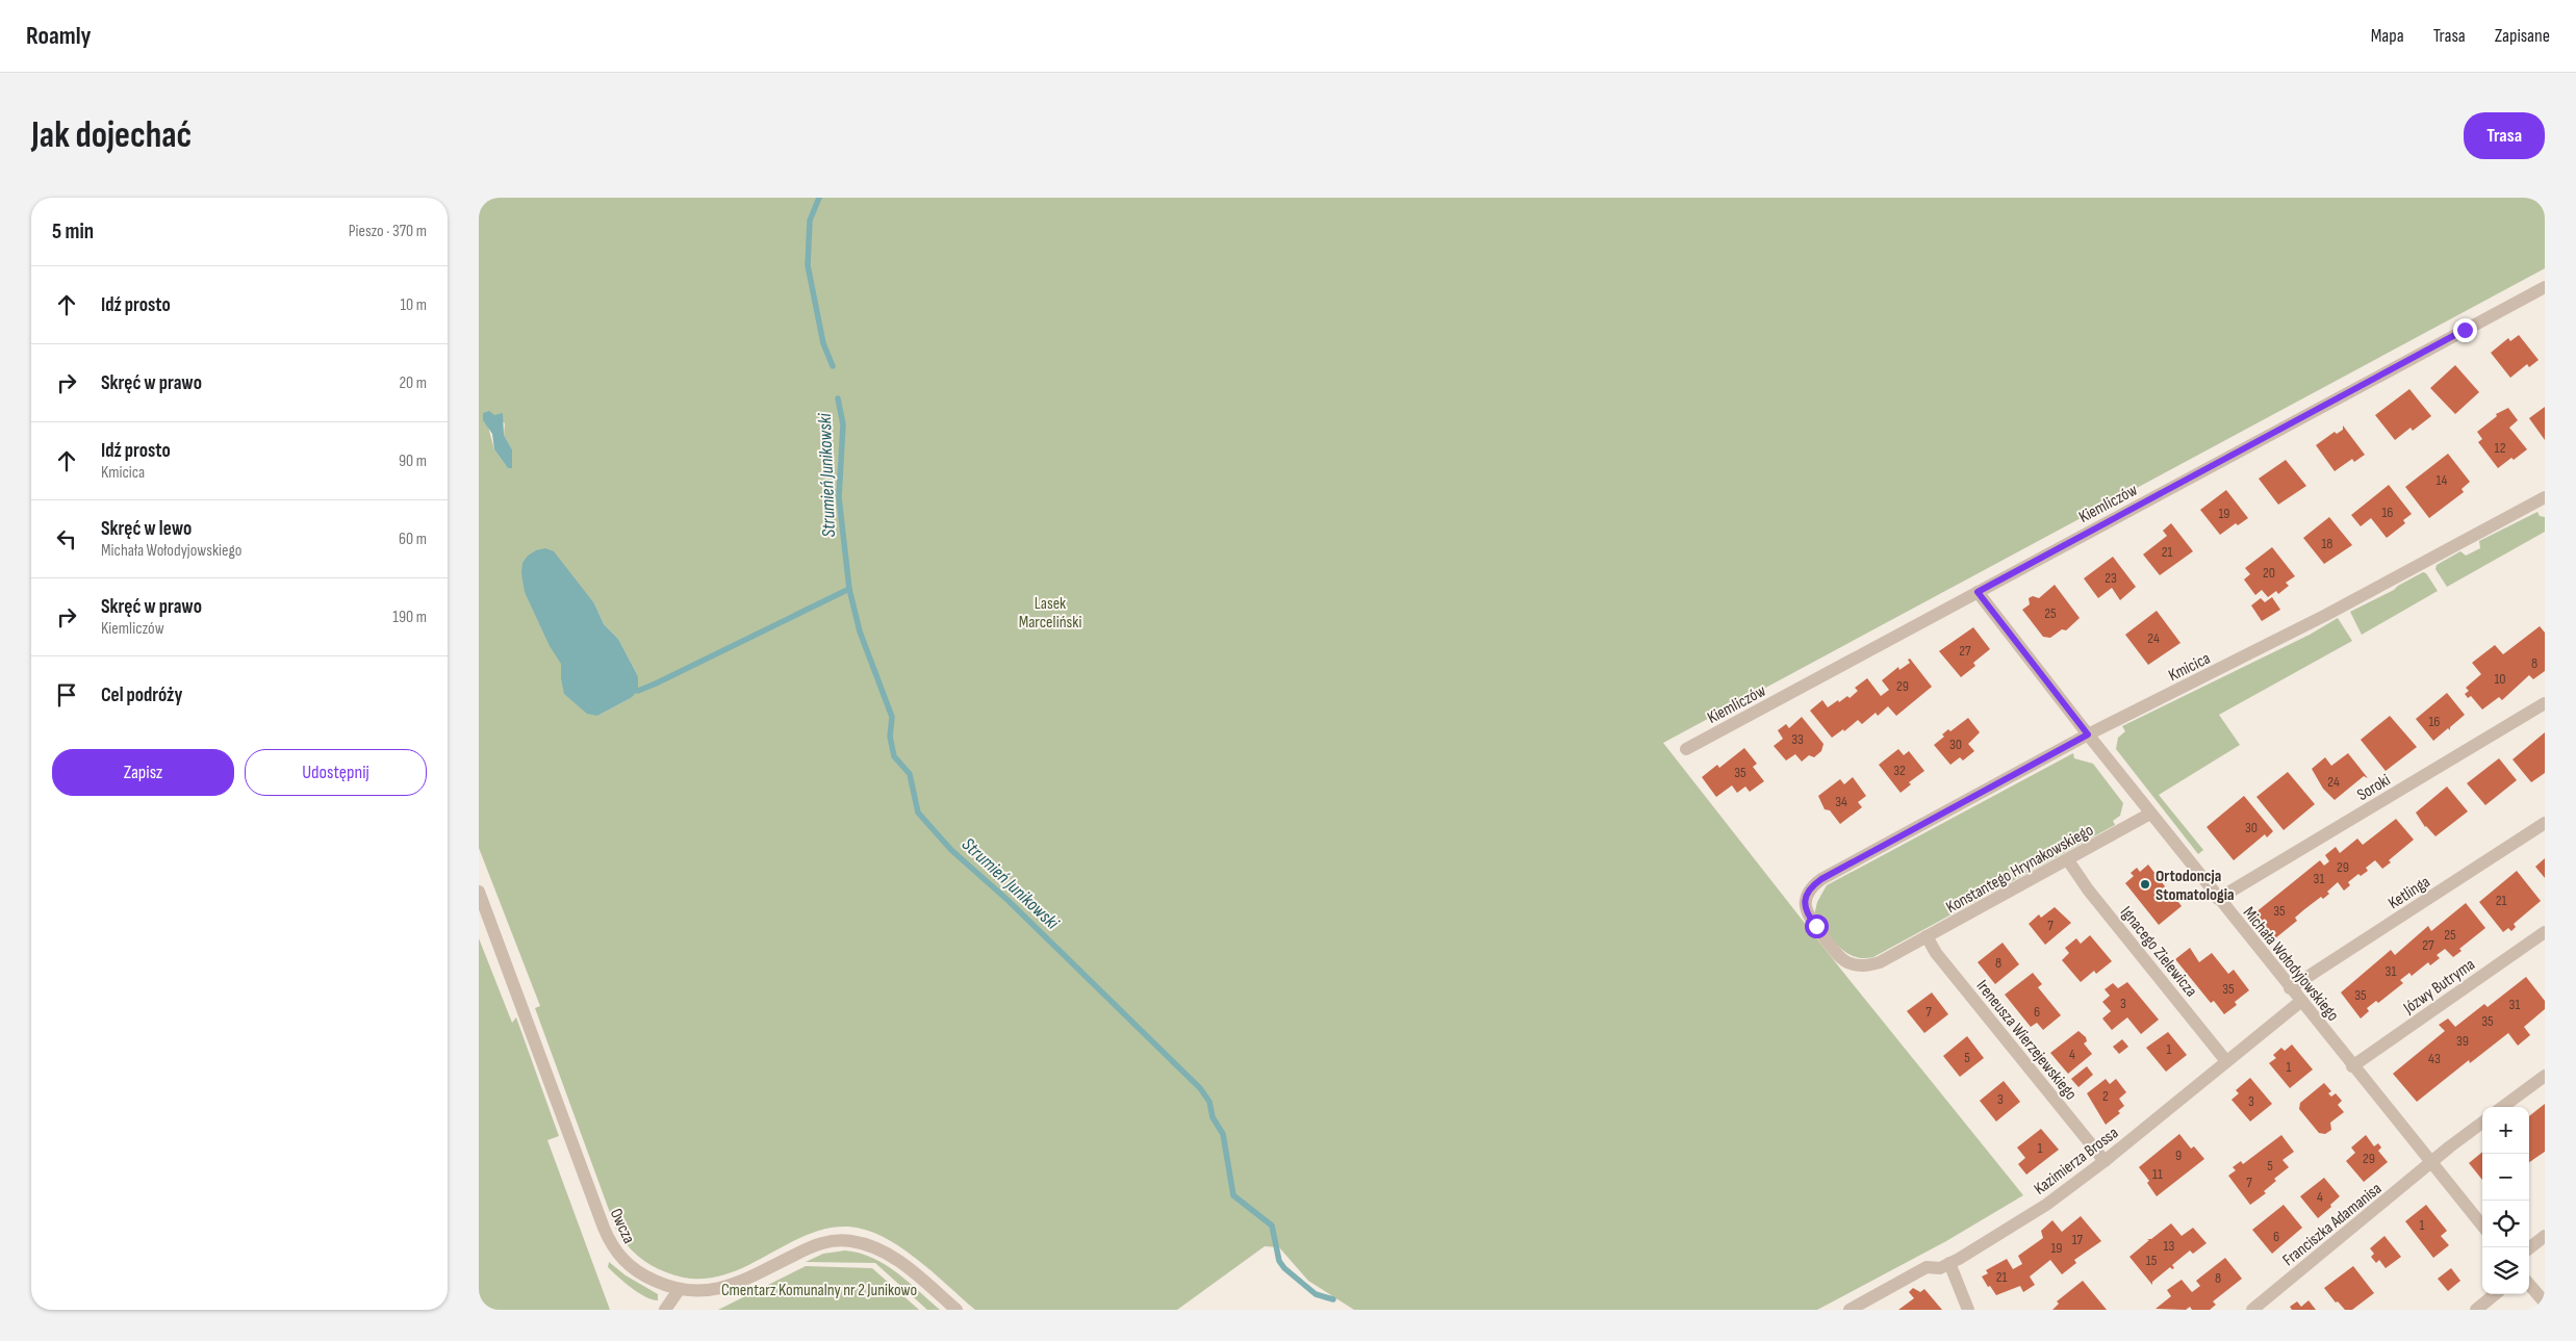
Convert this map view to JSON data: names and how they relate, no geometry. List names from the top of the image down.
{
  "streets": {
    "street": [
      "Kiemliczów",
      "Kmicica",
      "Soroki",
      "Konstantego Hrynakowskiego",
      "Ketlinga",
      "Ignacego Zielewicza",
      "Michała Wołodyjowskiego",
      "Józwy Butryma",
      "Ireneusza Wierzejewskiego",
      "Kazimierza Brossa",
      "Franciszka Adamanisa",
      "Owcza"
    ]
  },
  "crossings": [
    ["Kiemliczów", "Michała Wołodyjowskiego"],
    ["Kmicica", "Konstantego Hrynakowskiego"],
    ["Kmicica", "Michała Wołodyjowskiego"],
    ["Soroki", "Michała Wołodyjowskiego"],
    ["Konstantego Hrynakowskiego", "Ignacego Zielewicza"],
    ["Konstantego Hrynakowskiego", "Michała Wołodyjowskiego"],
    ["Konstantego Hrynakowskiego", "Ireneusza Wierzejewskiego"],
    ["Ketlinga", "Michała Wołodyjowskiego"],
    ["Ignacego Zielewicza", "Kazimierza Brossa"],
    ["Michała Wołodyjowskiego", "Józwy Butryma"],
    ["Michała Wołodyjowskiego", "Kazimierza Brossa"],
    ["Michała Wołodyjowskiego", "Franciszka Adamanisa"],
    ["Ireneusza Wierzejewskiego", "Kazimierza Brossa"]
  ],
  "water": ["Strumień Junikowski"],
  "parks": ["Lasek Marceliński", "Cmentarz Komunalny nr 2 Junikowo"],
  "places": ["Ortodoncja Stomatologia"],
  "house_numbers": [
    "12",
    "14",
    "16",
    "19",
    "18",
    "21",
    "20",
    "23",
    "25",
    "24",
    "27",
    "8",
    "10",
    "29",
    "16",
    "33",
    "30",
    "32",
    "35",
    "24",
    "34",
    "30",
    "29",
    "31",
    "21",
    "35",
    "7",
    "25",
    "27",
    "8",
    "31",
    "35",
    "35",
    "3",
    "31",
    "7",
    "6",
    "35",
    "39",
    "1",
    "4",
    "5",
    "43",
    "1",
    "2",
    "3",
    "3",
    "1",
    "9",
    "29",
    "5",
    "11",
    "7",
    "4",
    "1",
    "6",
    "17",
    "13",
    "19",
    "15",
    "21",
    "8"
  ],
  "page": {
    "header": "Roamly",
    "nav": ["Mapa", "Trasa", "Zapisane"],
    "buttons": [
      "Trasa",
      ["Zapisz", "Udostępnij"]
    ],
    "title": "Jak dojechać",
    "heading": ["5 min", "Pieszo · 370 m"],
    "list": [
      ["Idź prosto", "10 m"],
      ["Skręć w prawo", "20 m"],
      ["Idź prosto", "Kmicica", "90 m"],
      ["Skręć w lewo", "Michała Wołodyjowskiego", "60 m"],
      ["Skręć w prawo", "Kiemliczów", "190 m"],
      "Cel podróży"
    ],
    "map_buttons": ["+", "−"]
  }
}
